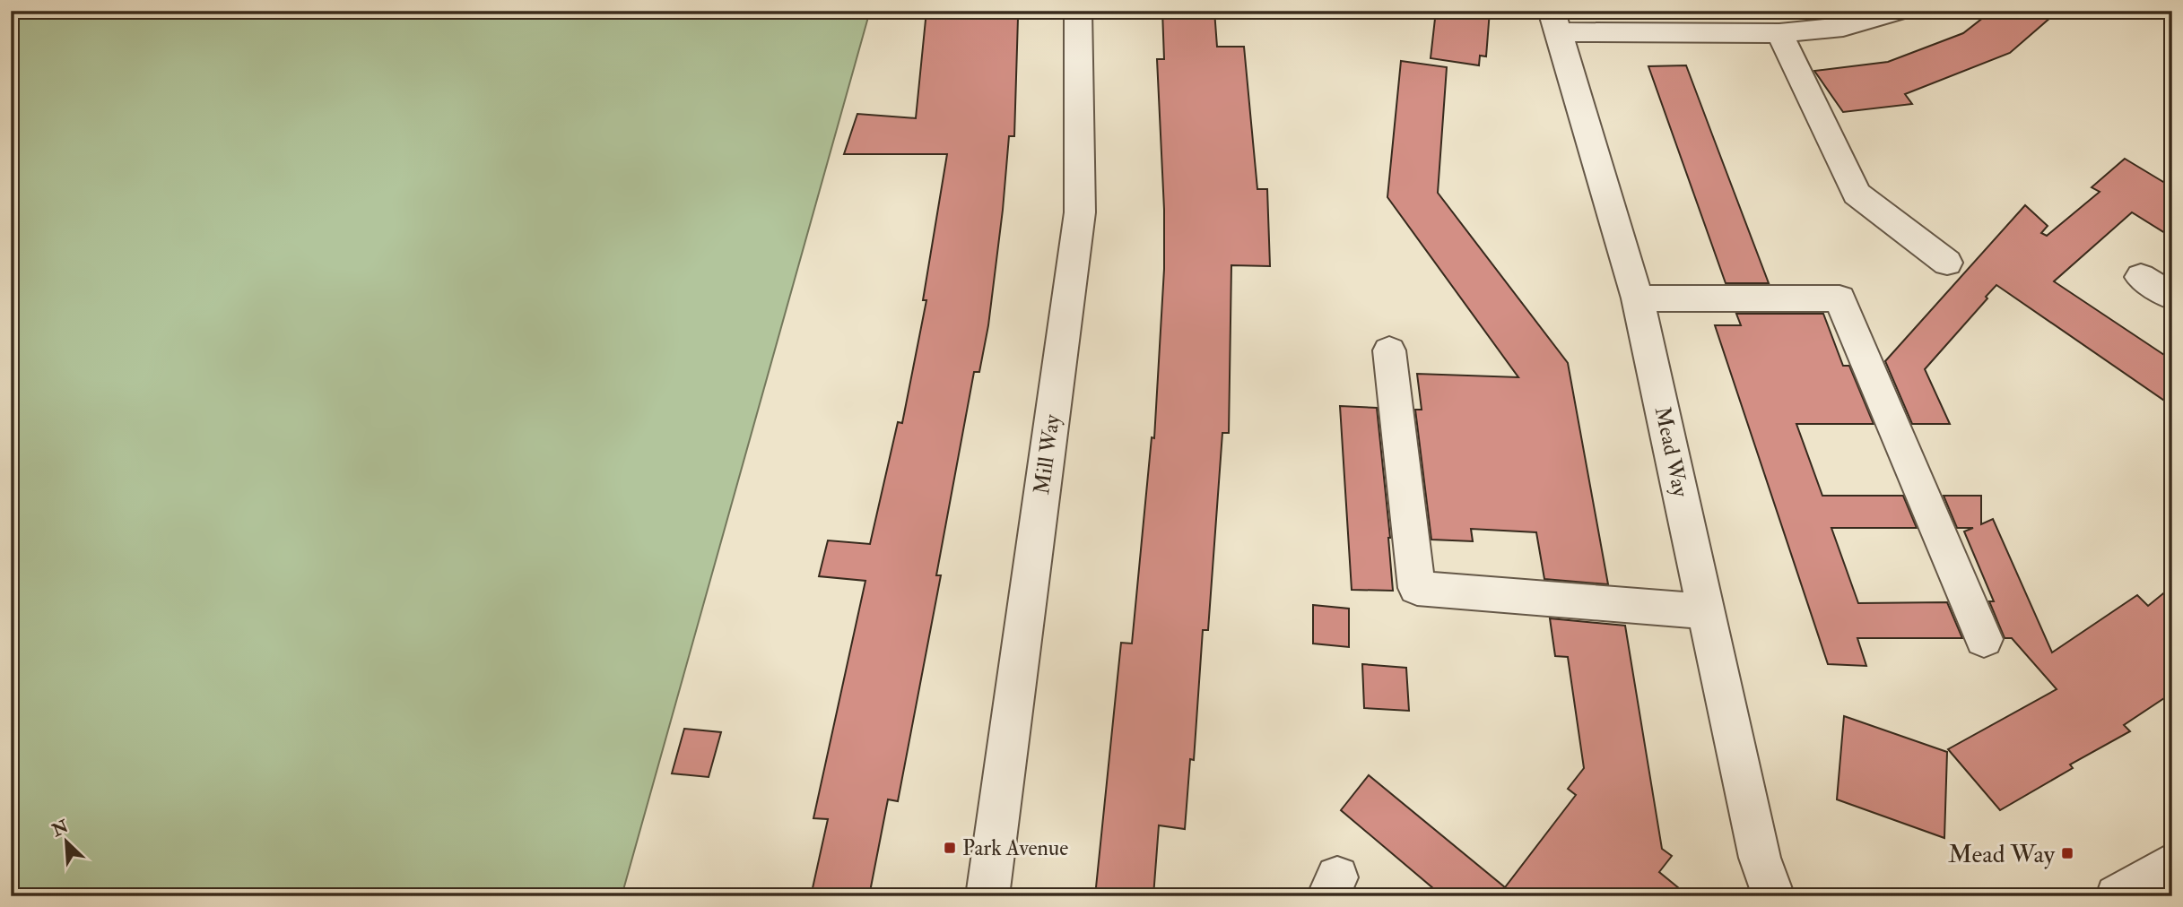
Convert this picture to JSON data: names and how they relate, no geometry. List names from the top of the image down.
{
  "streets": {
    "street": ["Mead Way", "Mill Way"]
  },
  "places": {
    "transit": ["Park Avenue", "Mead Way"]
  },
  "north": "top left"
}
